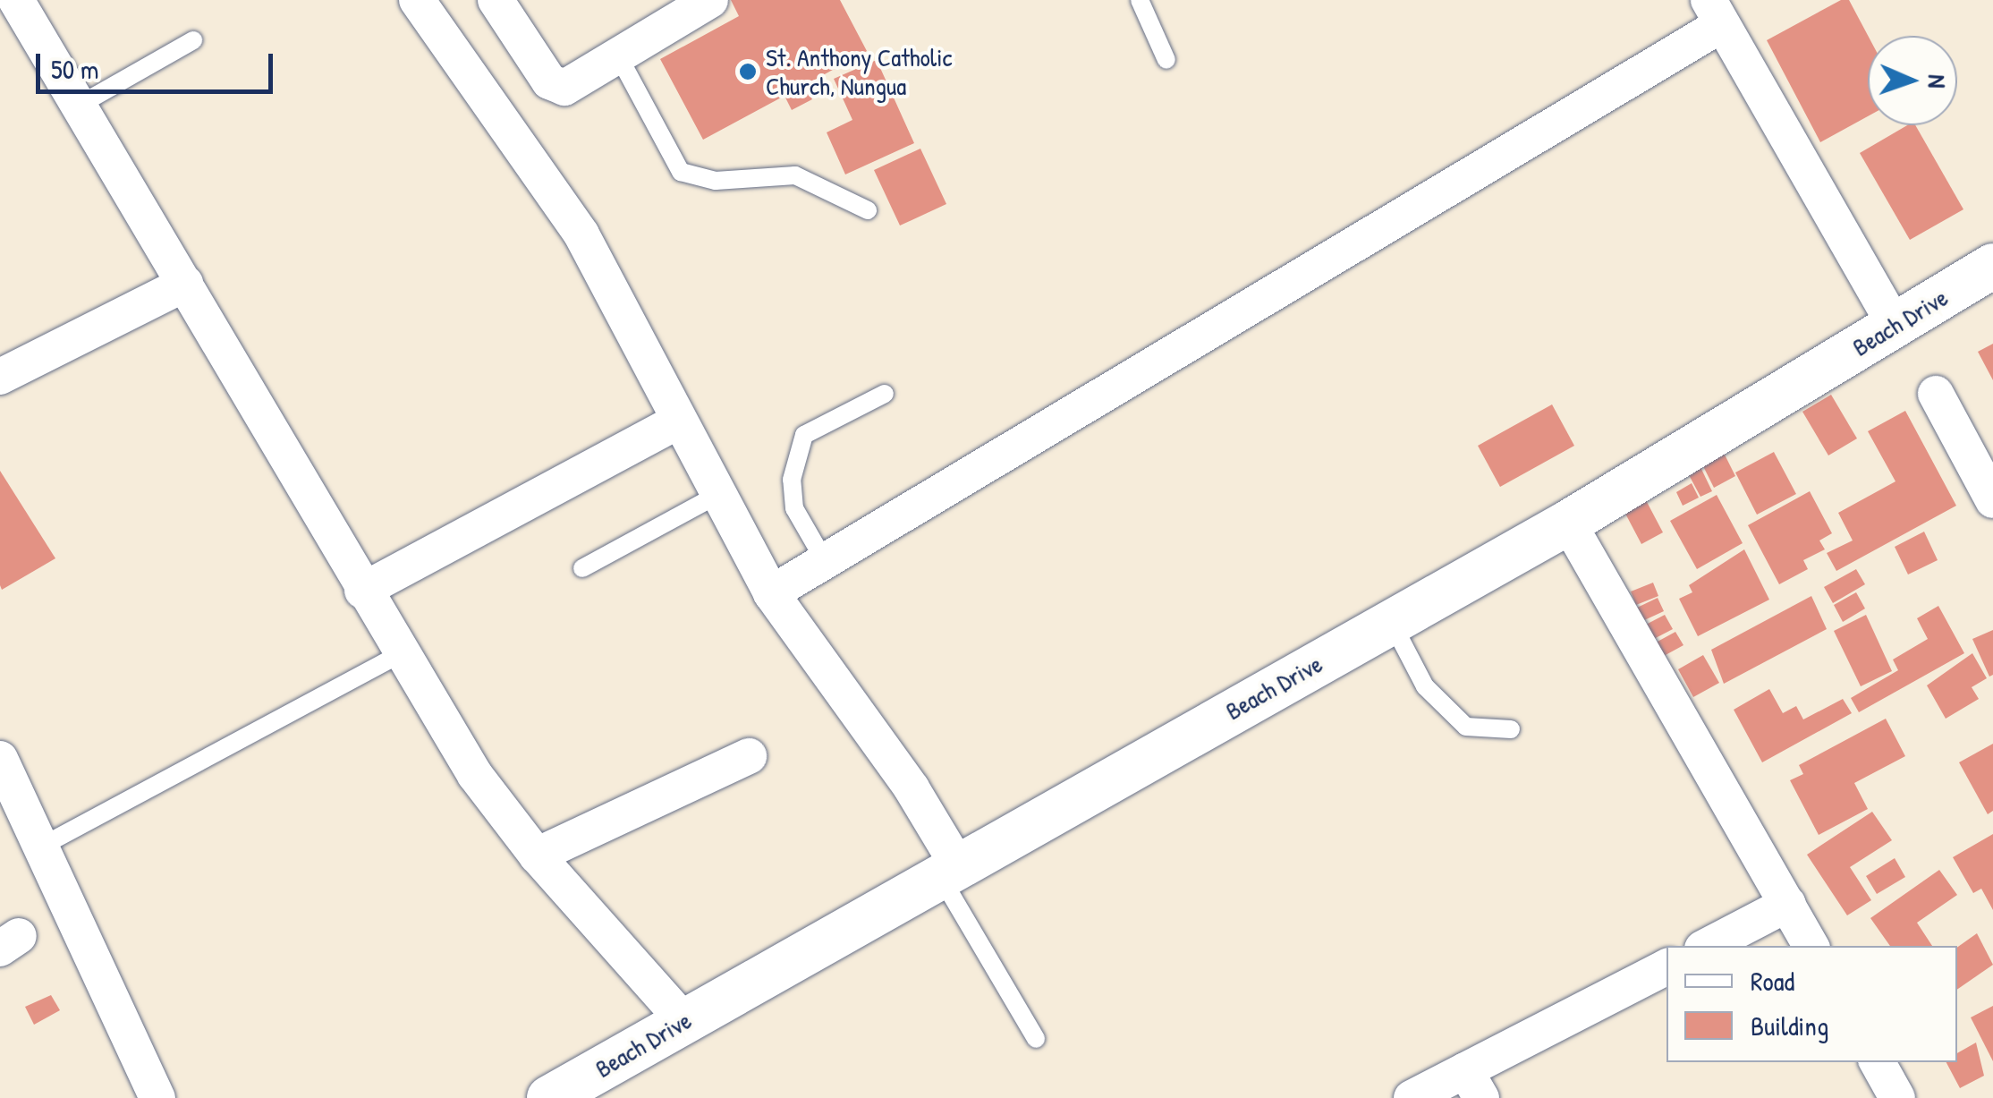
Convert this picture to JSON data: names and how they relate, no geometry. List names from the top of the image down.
{
  "streets": {
    "street": ["Beach Drive"]
  },
  "places": ["St. Anthony Catholic Church, Nungua"],
  "legend": ["Road", "Building"],
  "scale_bar": "50 m",
  "north": "right"
}
